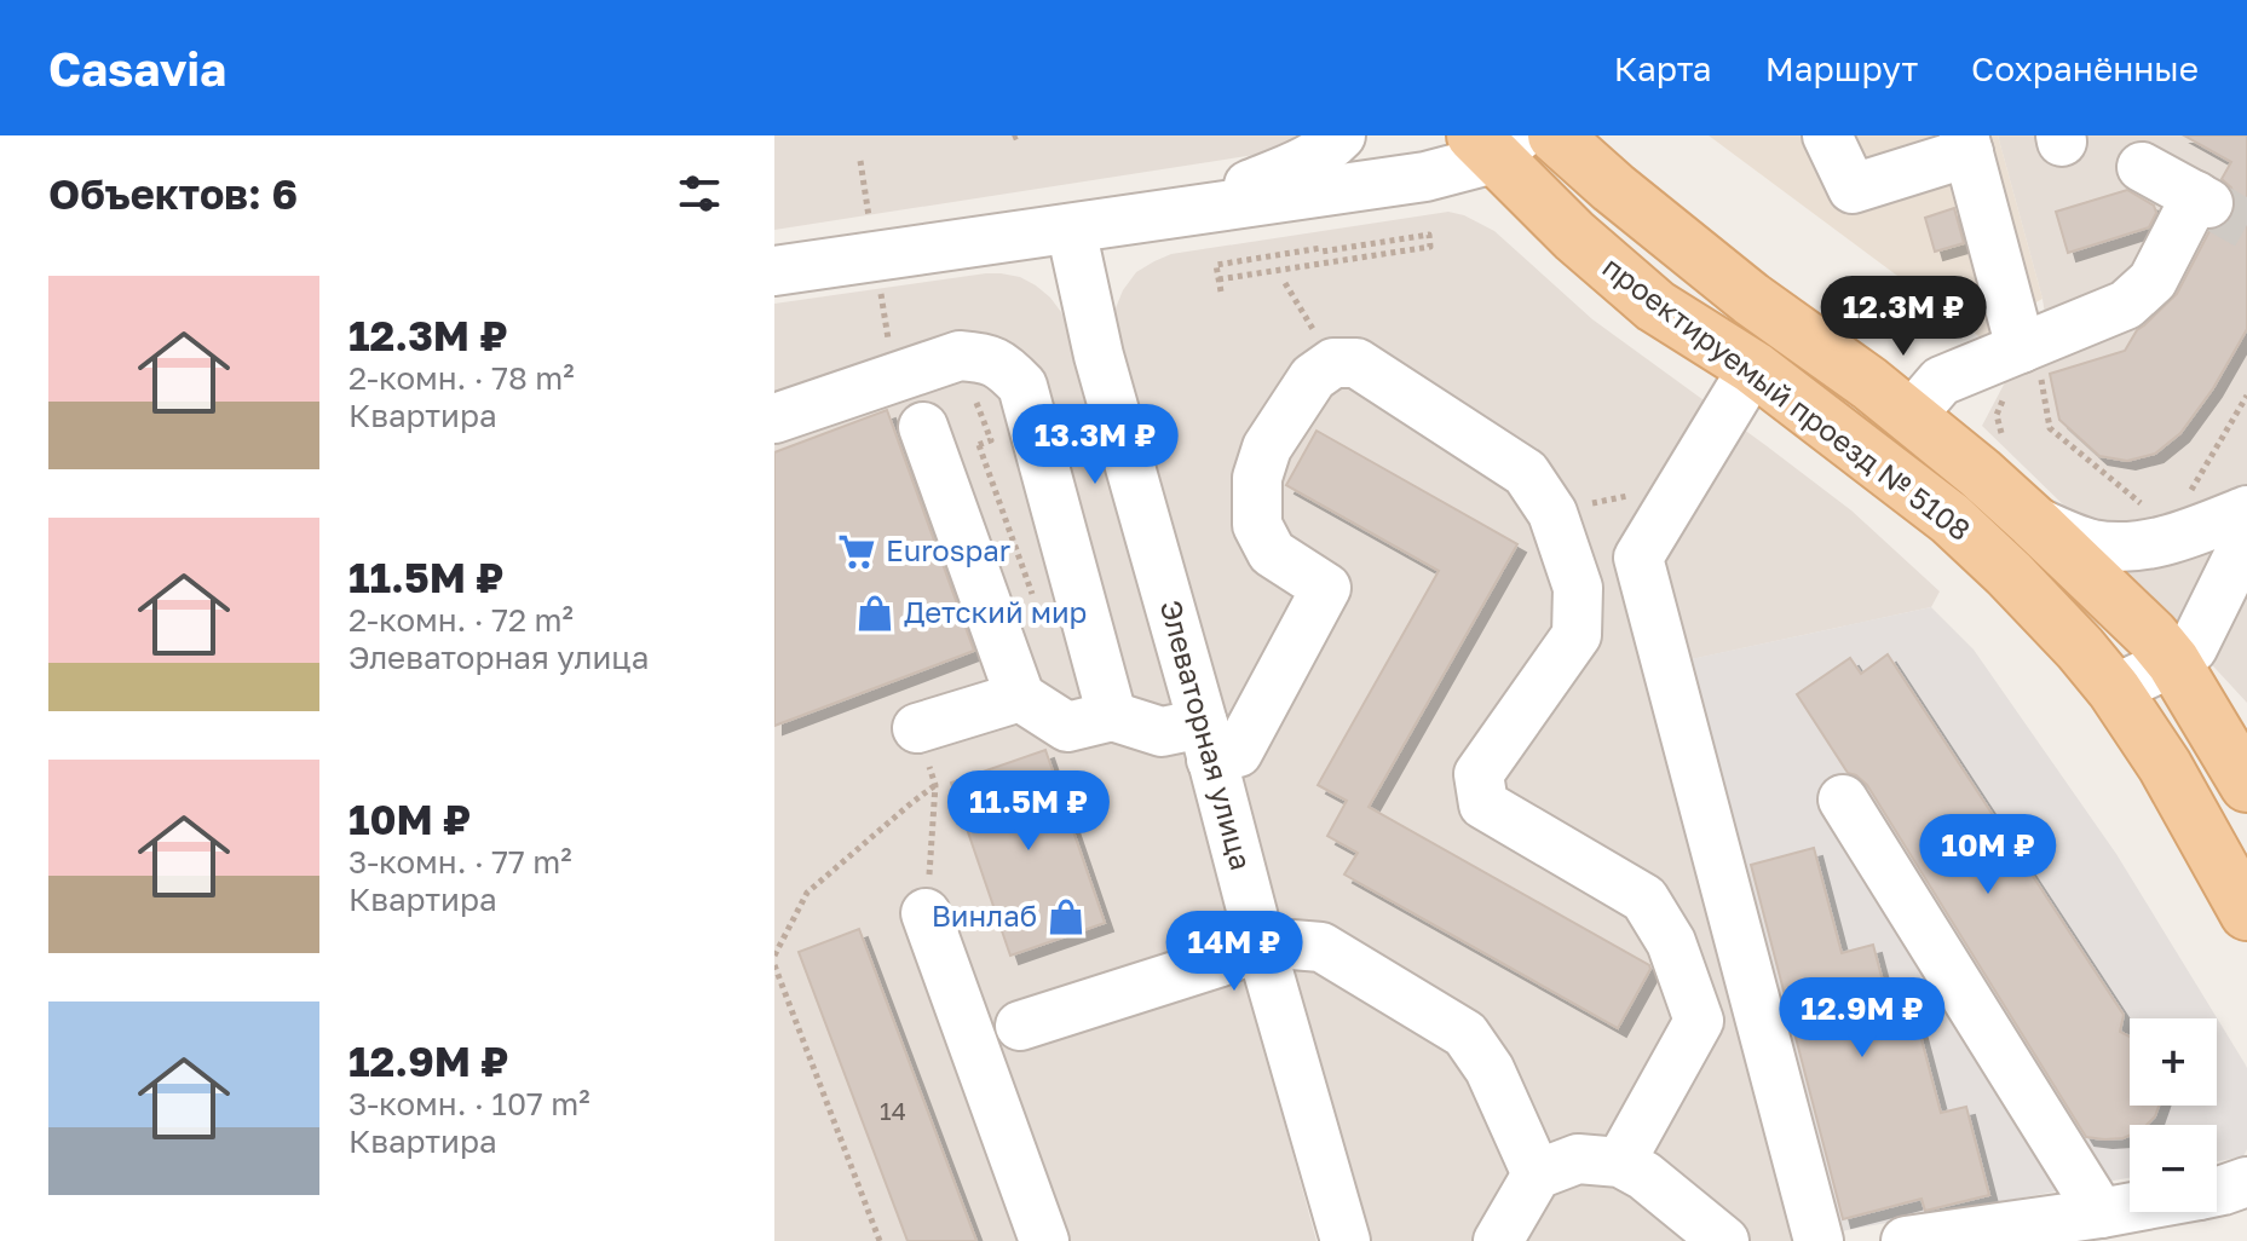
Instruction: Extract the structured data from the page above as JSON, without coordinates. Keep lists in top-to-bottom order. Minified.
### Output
{"streets":{"main road":["проектируемый проезд № 5108"],"street":["Элеваторная улица"]},"places":{"supermarket":["Eurospar"],"shop":["Детский мир","Винлаб"]},"house_numbers":["14"],"page":{"header":"Casavia","nav":["Карта","Маршрут","Сохранённые"],"heading":"Объектов: 6","list":[{"name":"12.3M ₽","note":"2-комн. · 78 m² · Квартира"},{"name":"11.5M ₽","note":"2-комн. · 72 m² · Элеваторная улица"},{"name":"10M ₽","note":"3-комн. · 77 m² · Квартира"},{"name":"12.9M ₽","note":"3-комн. · 107 m² · Квартира"}],"price":["12.3M ₽","13.3M ₽","11.5M ₽","10M ₽","14M ₽","12.9M ₽"],"map_buttons":["+","−"]}}
